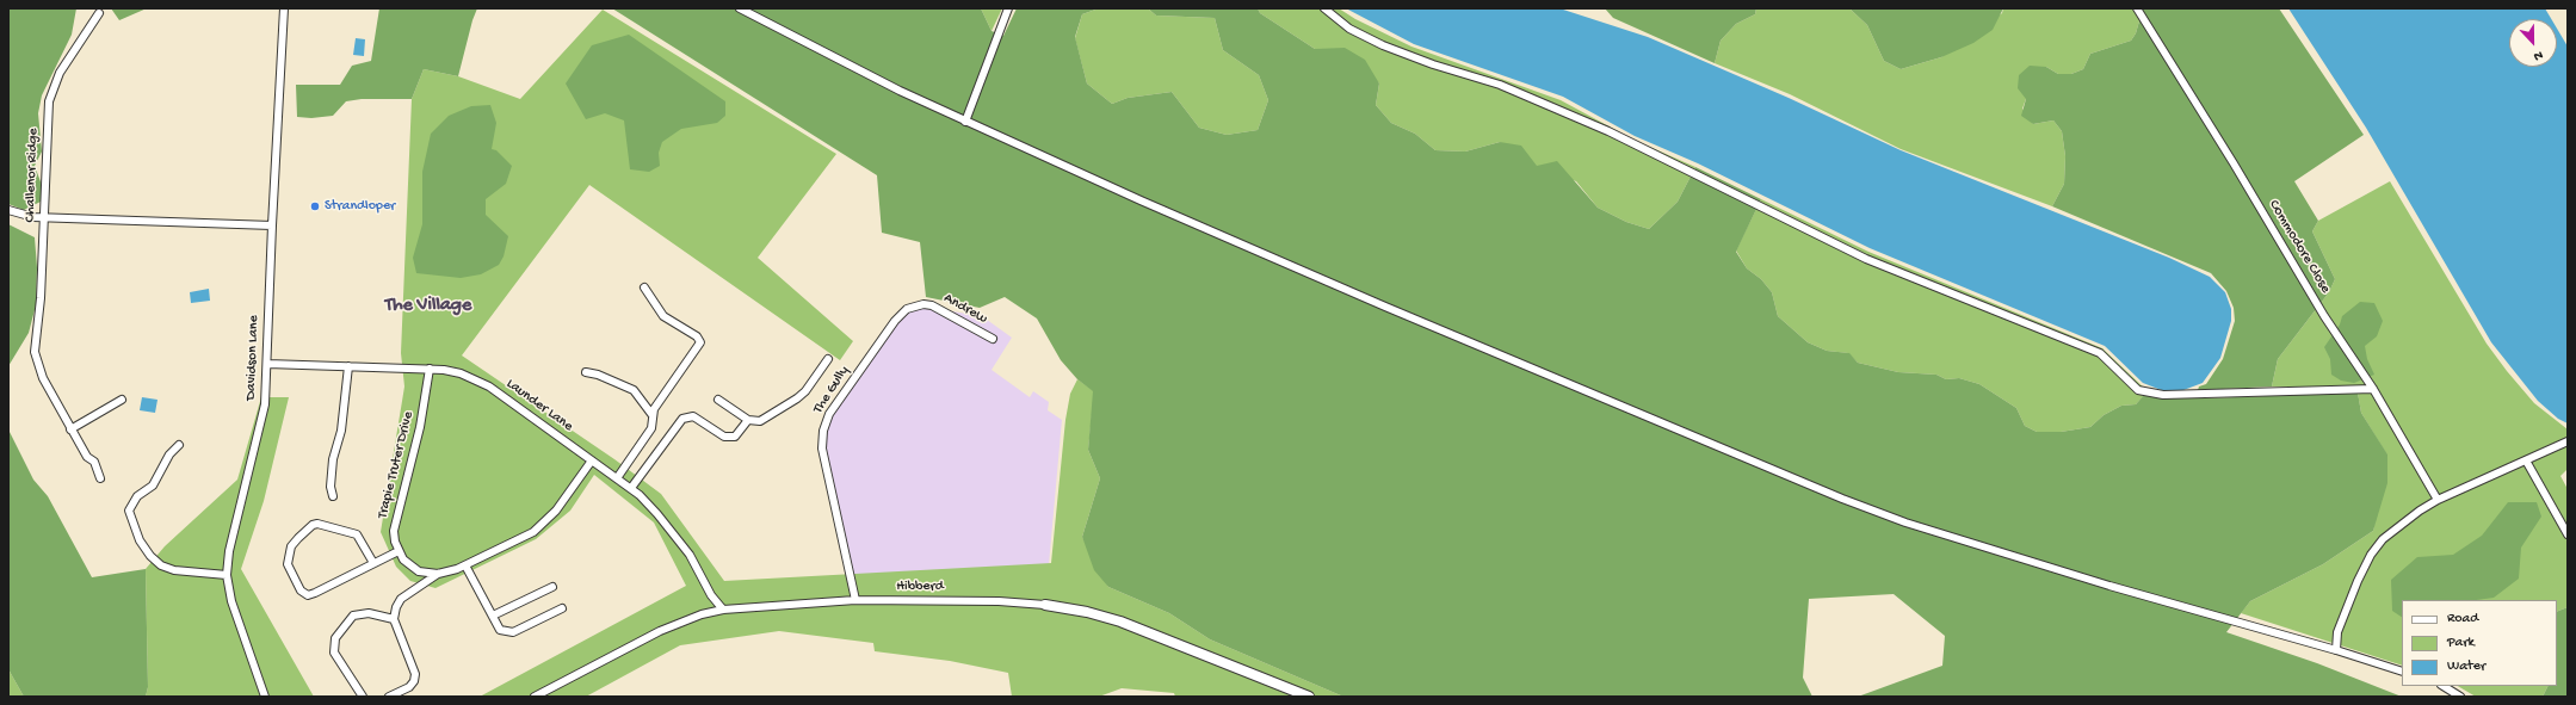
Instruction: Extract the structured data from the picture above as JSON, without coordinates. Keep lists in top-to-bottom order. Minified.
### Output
{"streets":{"street":["Challenor Ridge","Commodore Close","Andrew","Davidson Lane","The Gully","Launder Lane","Trapie Truter Drive","Hibberd"]},"crossings":[["Andrew","The Gully"],["Davidson Lane","Launder Lane"],["The Gully","Hibberd"],["Launder Lane","Trapie Truter Drive"],["Launder Lane","Hibberd"]],"districts":["The Village"],"places":["Strandloper"],"legend":["Road","Park","Water"],"north":"bottom"}
